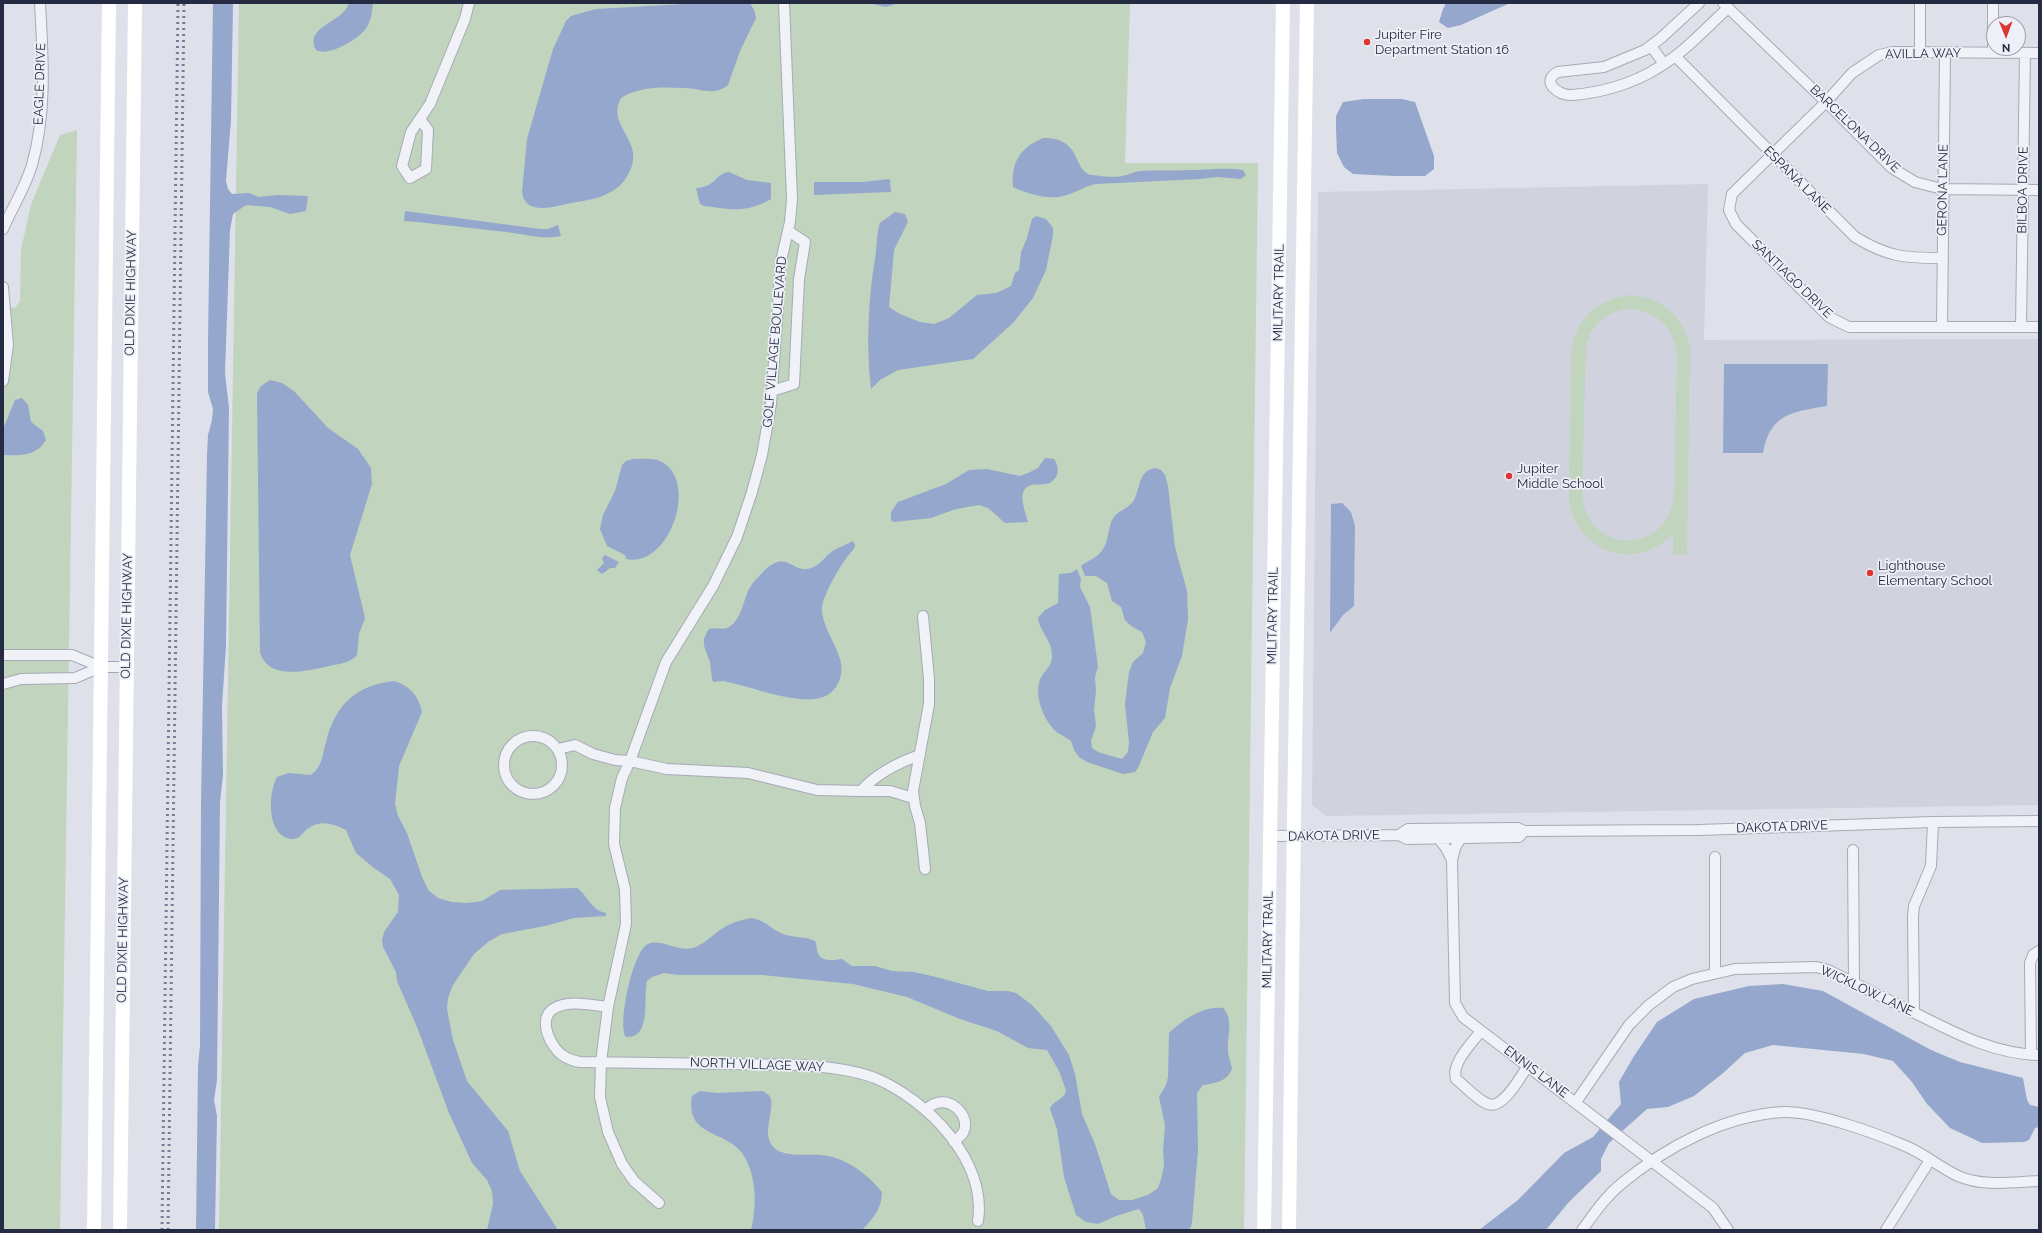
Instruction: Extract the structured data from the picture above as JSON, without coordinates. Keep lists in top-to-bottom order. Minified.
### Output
{"streets":{"main road":["OLD DIXIE HIGHWAY","MILITARY TRAIL"],"street":["AVILLA WAY","EAGLE DRIVE","BARCELONA DRIVE","ESPANA LANE","GERONA LANE","BILBOA DRIVE","SANTIAGO DRIVE","GOLF VILLAGE BOULEVARD","DAKOTA DRIVE","WICKLOW LANE","NORTH VILLAGE WAY","ENNIS LANE"]},"crossings":[["AVILLA WAY","BARCELONA DRIVE"],["AVILLA WAY","GERONA LANE"],["AVILLA WAY","SANTIAGO DRIVE"],["BARCELONA DRIVE","GERONA LANE"],["BARCELONA DRIVE","BILBOA DRIVE"],["BARCELONA DRIVE","SANTIAGO DRIVE"],["ESPANA LANE","GERONA LANE"],["ESPANA LANE","SANTIAGO DRIVE"],["GERONA LANE","SANTIAGO DRIVE"],["BILBOA DRIVE","SANTIAGO DRIVE"],["MILITARY TRAIL","DAKOTA DRIVE"],["GOLF VILLAGE BOULEVARD","NORTH VILLAGE WAY"],["DAKOTA DRIVE","ENNIS LANE"],["WICKLOW LANE","ENNIS LANE"]],"places":["Jupiter Fire Department Station 16","Jupiter Middle School","Lighthouse Elementary School"],"north":"bottom"}
